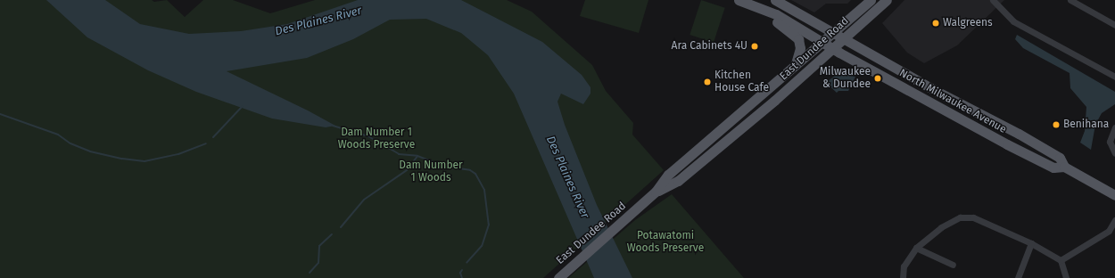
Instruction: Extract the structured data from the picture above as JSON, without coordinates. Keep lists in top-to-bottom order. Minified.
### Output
{"streets":{"main road":["East Dundee Road","North Milwaukee Avenue"]},"crossings":[["East Dundee Road","North Milwaukee Avenue"]],"water":["Des Plaines River"],"parks":["Dam Number 1 Woods Preserve","Dam Number 1 Woods","Potawatomi Woods Preserve"],"places":["Walgreens","Ara Cabinets 4U","Milwaukee & Dundee","Kitchen House Cafe","Benihana"]}
